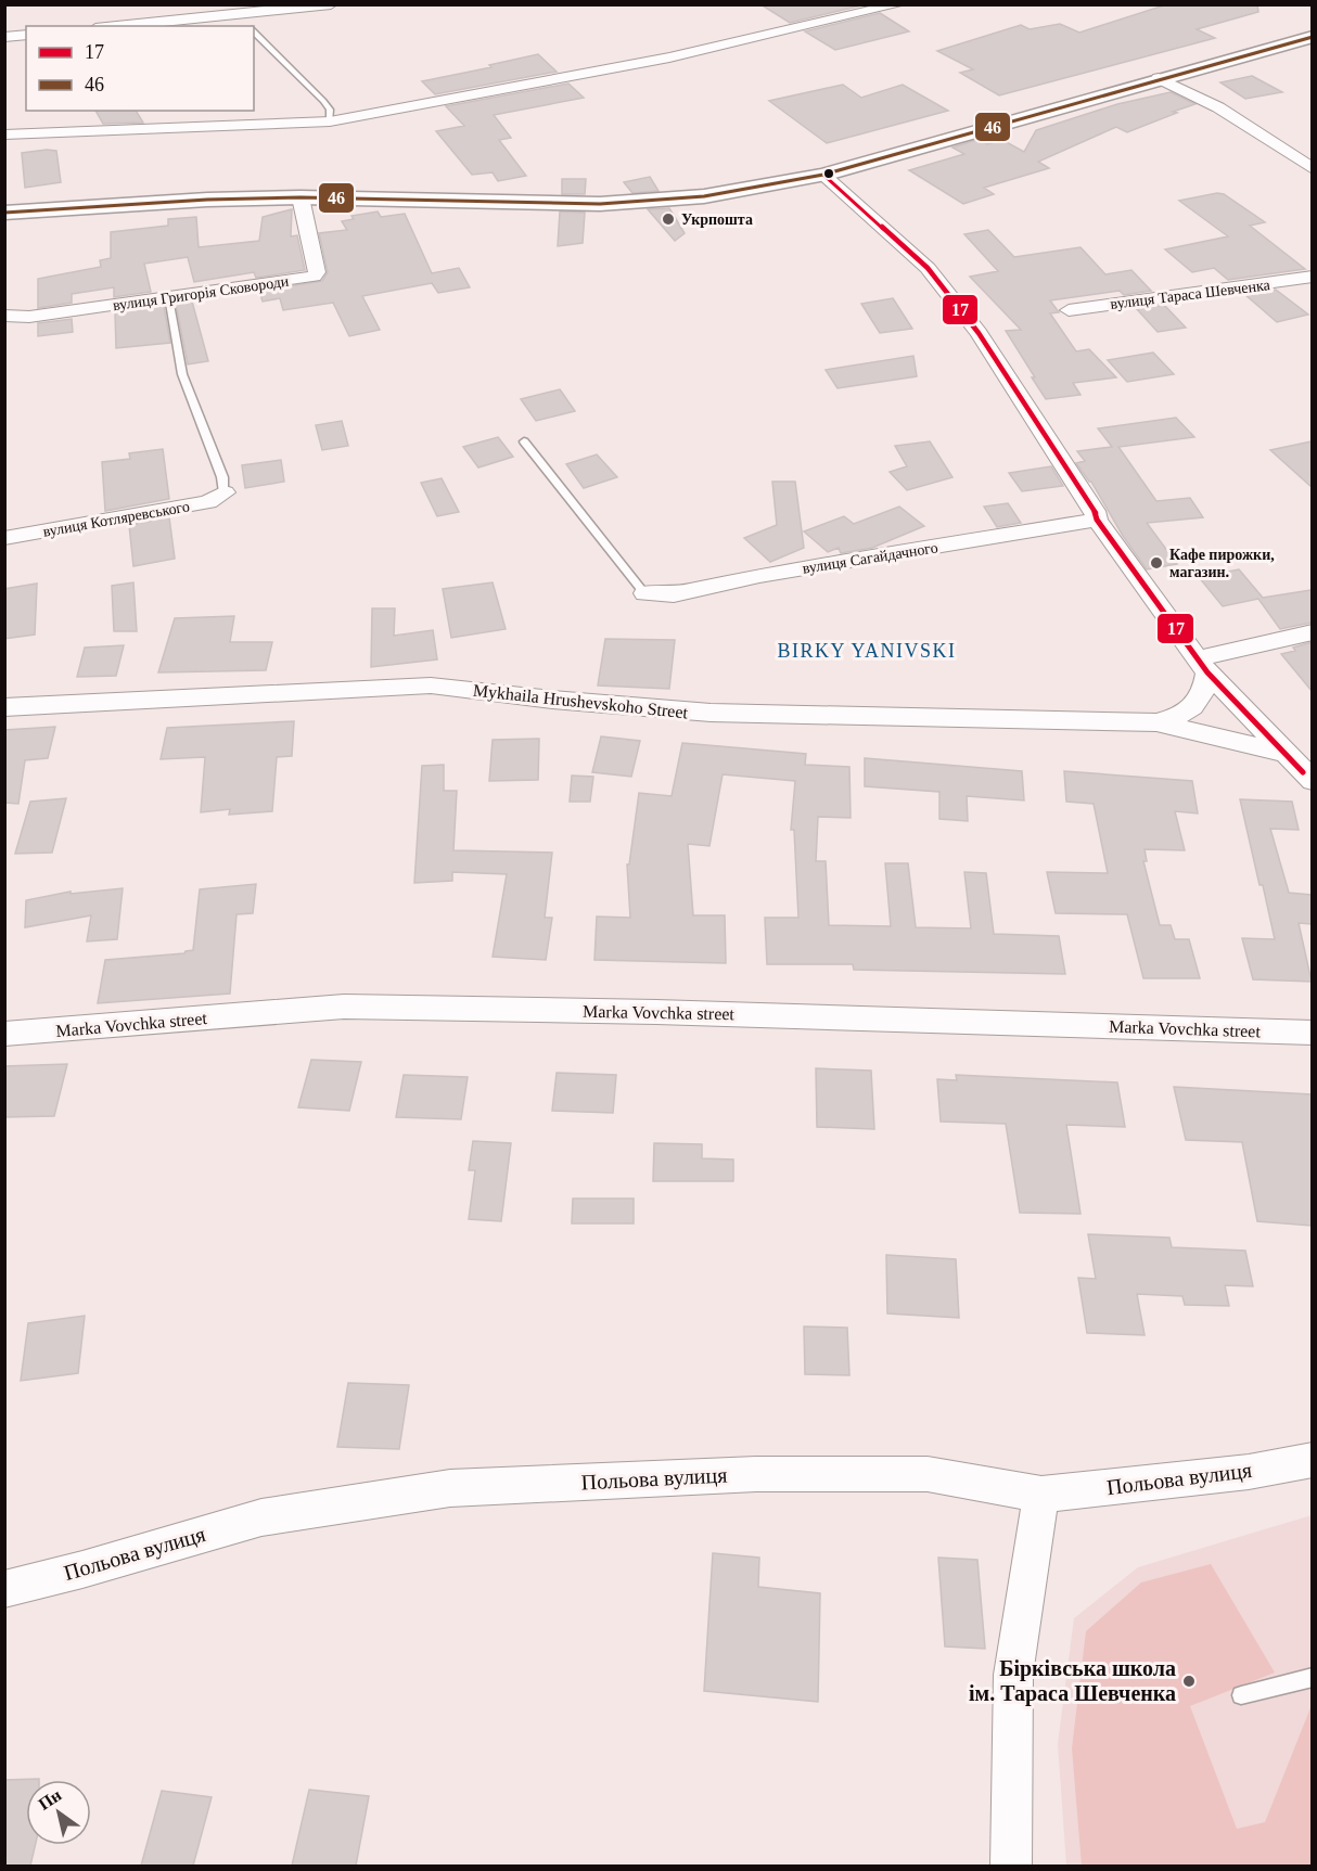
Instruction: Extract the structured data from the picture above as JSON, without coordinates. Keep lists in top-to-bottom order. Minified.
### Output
{"streets":{"street":["вулиця Григорія Сковороди","вулиця Тараса Шевченка","вулиця Котляревського","вулиця Сагайдачного","Mykhaila Hrushevskoho Street","Marka Vovchka street","Польова вулиця"]},"districts":["BIRKY YANIVSKI"],"places":["Укрпошта","Кафе пирожки, магазин.","Бірківська школа ім. Тараса Шевченка"],"lines":["transit line 46","transit line 17"],"legend":["17","46"],"north":"top left"}
